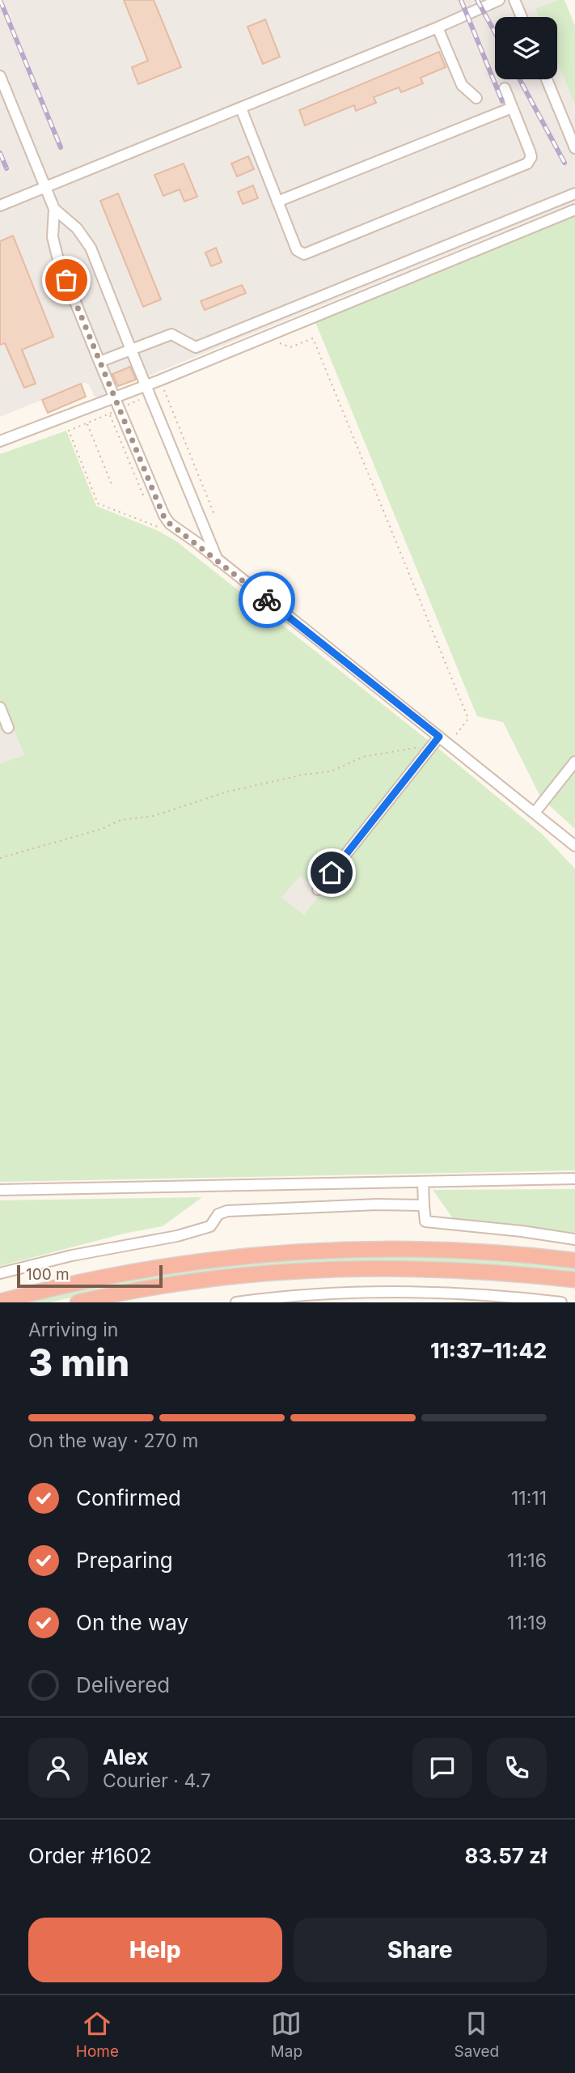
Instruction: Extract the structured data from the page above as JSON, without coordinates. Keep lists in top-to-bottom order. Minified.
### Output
{"scale_bar":"100 m","page":{"scale":"100 m","heading":["3 min","Arriving in","11:37–11:42"],"panel":["Alex","Courier · 4.7","Order #1602","83.57 zł"],"bar":"On the way · 270 m","list":[["Confirmed","11:11"],["Preparing","11:16"],["On the way","11:19"],"Delivered"],"buttons":["Help","Share"],"tabs":["Home","Map","Saved"]}}
